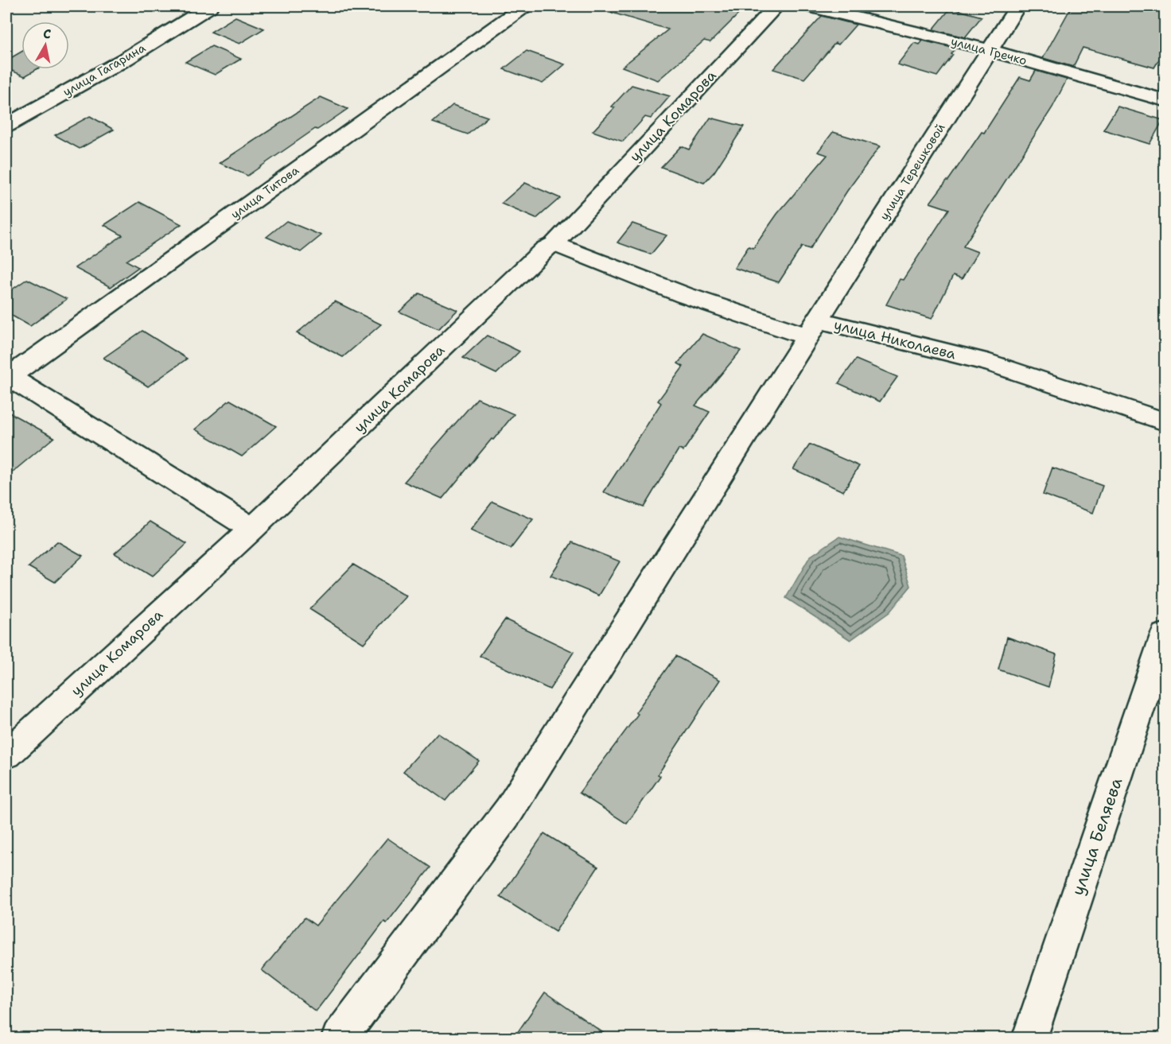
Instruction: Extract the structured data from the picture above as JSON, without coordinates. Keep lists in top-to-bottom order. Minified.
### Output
{"streets":{"street":["улица Гречко","улица Гагарина","улица Комарова","улица Терешковой","улица Титова","улица Николаева","улица Беляева"]},"crossings":[["улица Гречко","улица Терешковой"],["улица Комарова","улица Николаева"],["улица Терешковой","улица Николаева"]],"north":"top"}
